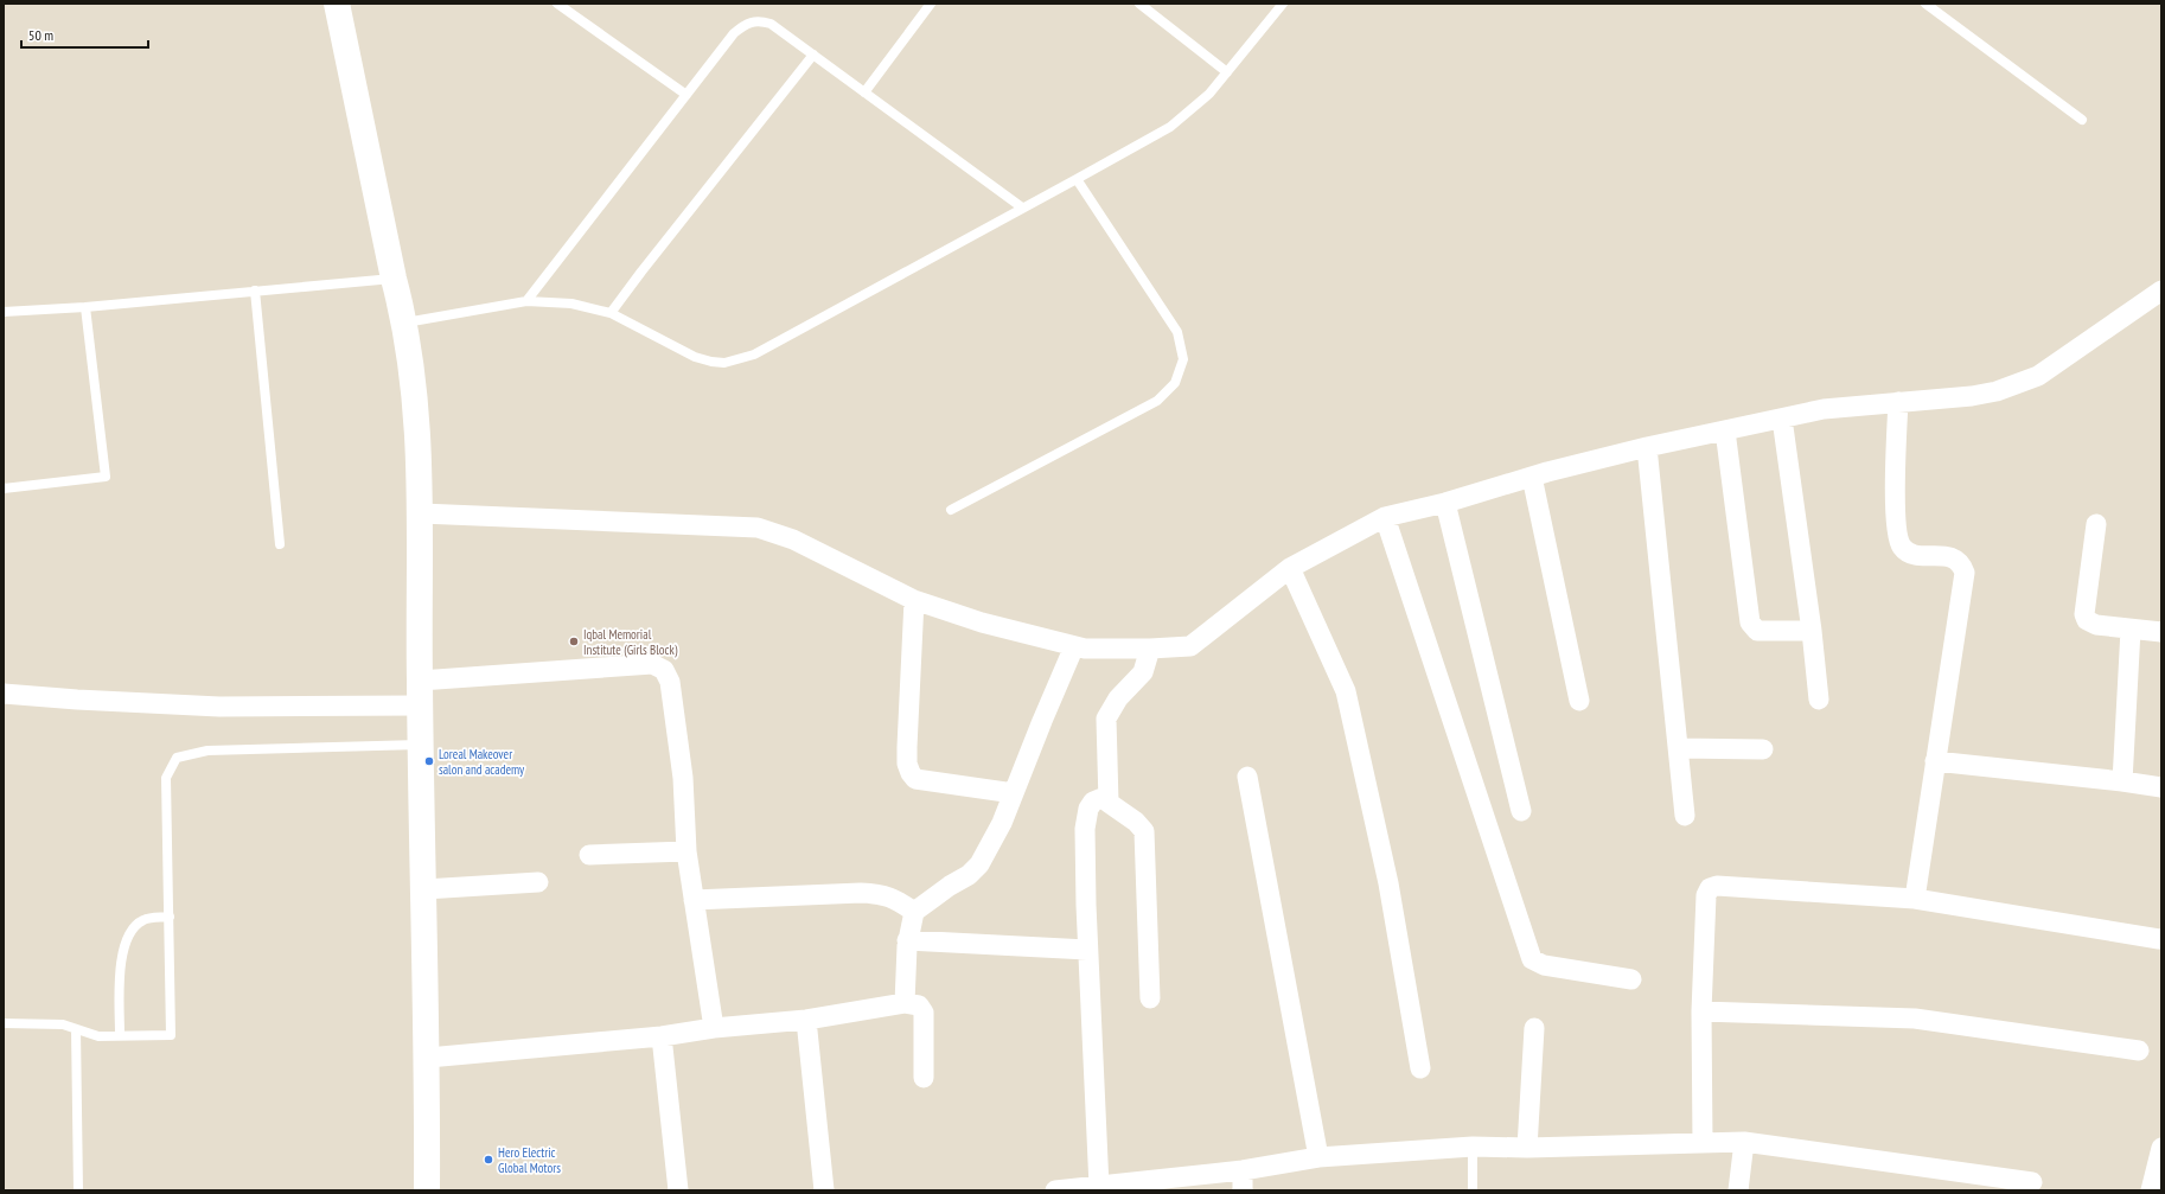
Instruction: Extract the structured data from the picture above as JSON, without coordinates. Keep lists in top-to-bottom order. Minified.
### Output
{"places":["Iqbal Memorial Institute (Girls Block)","Loreal Makeover salon and academy","Hero Electric Global Motors"],"scale_bar":"50 m"}
